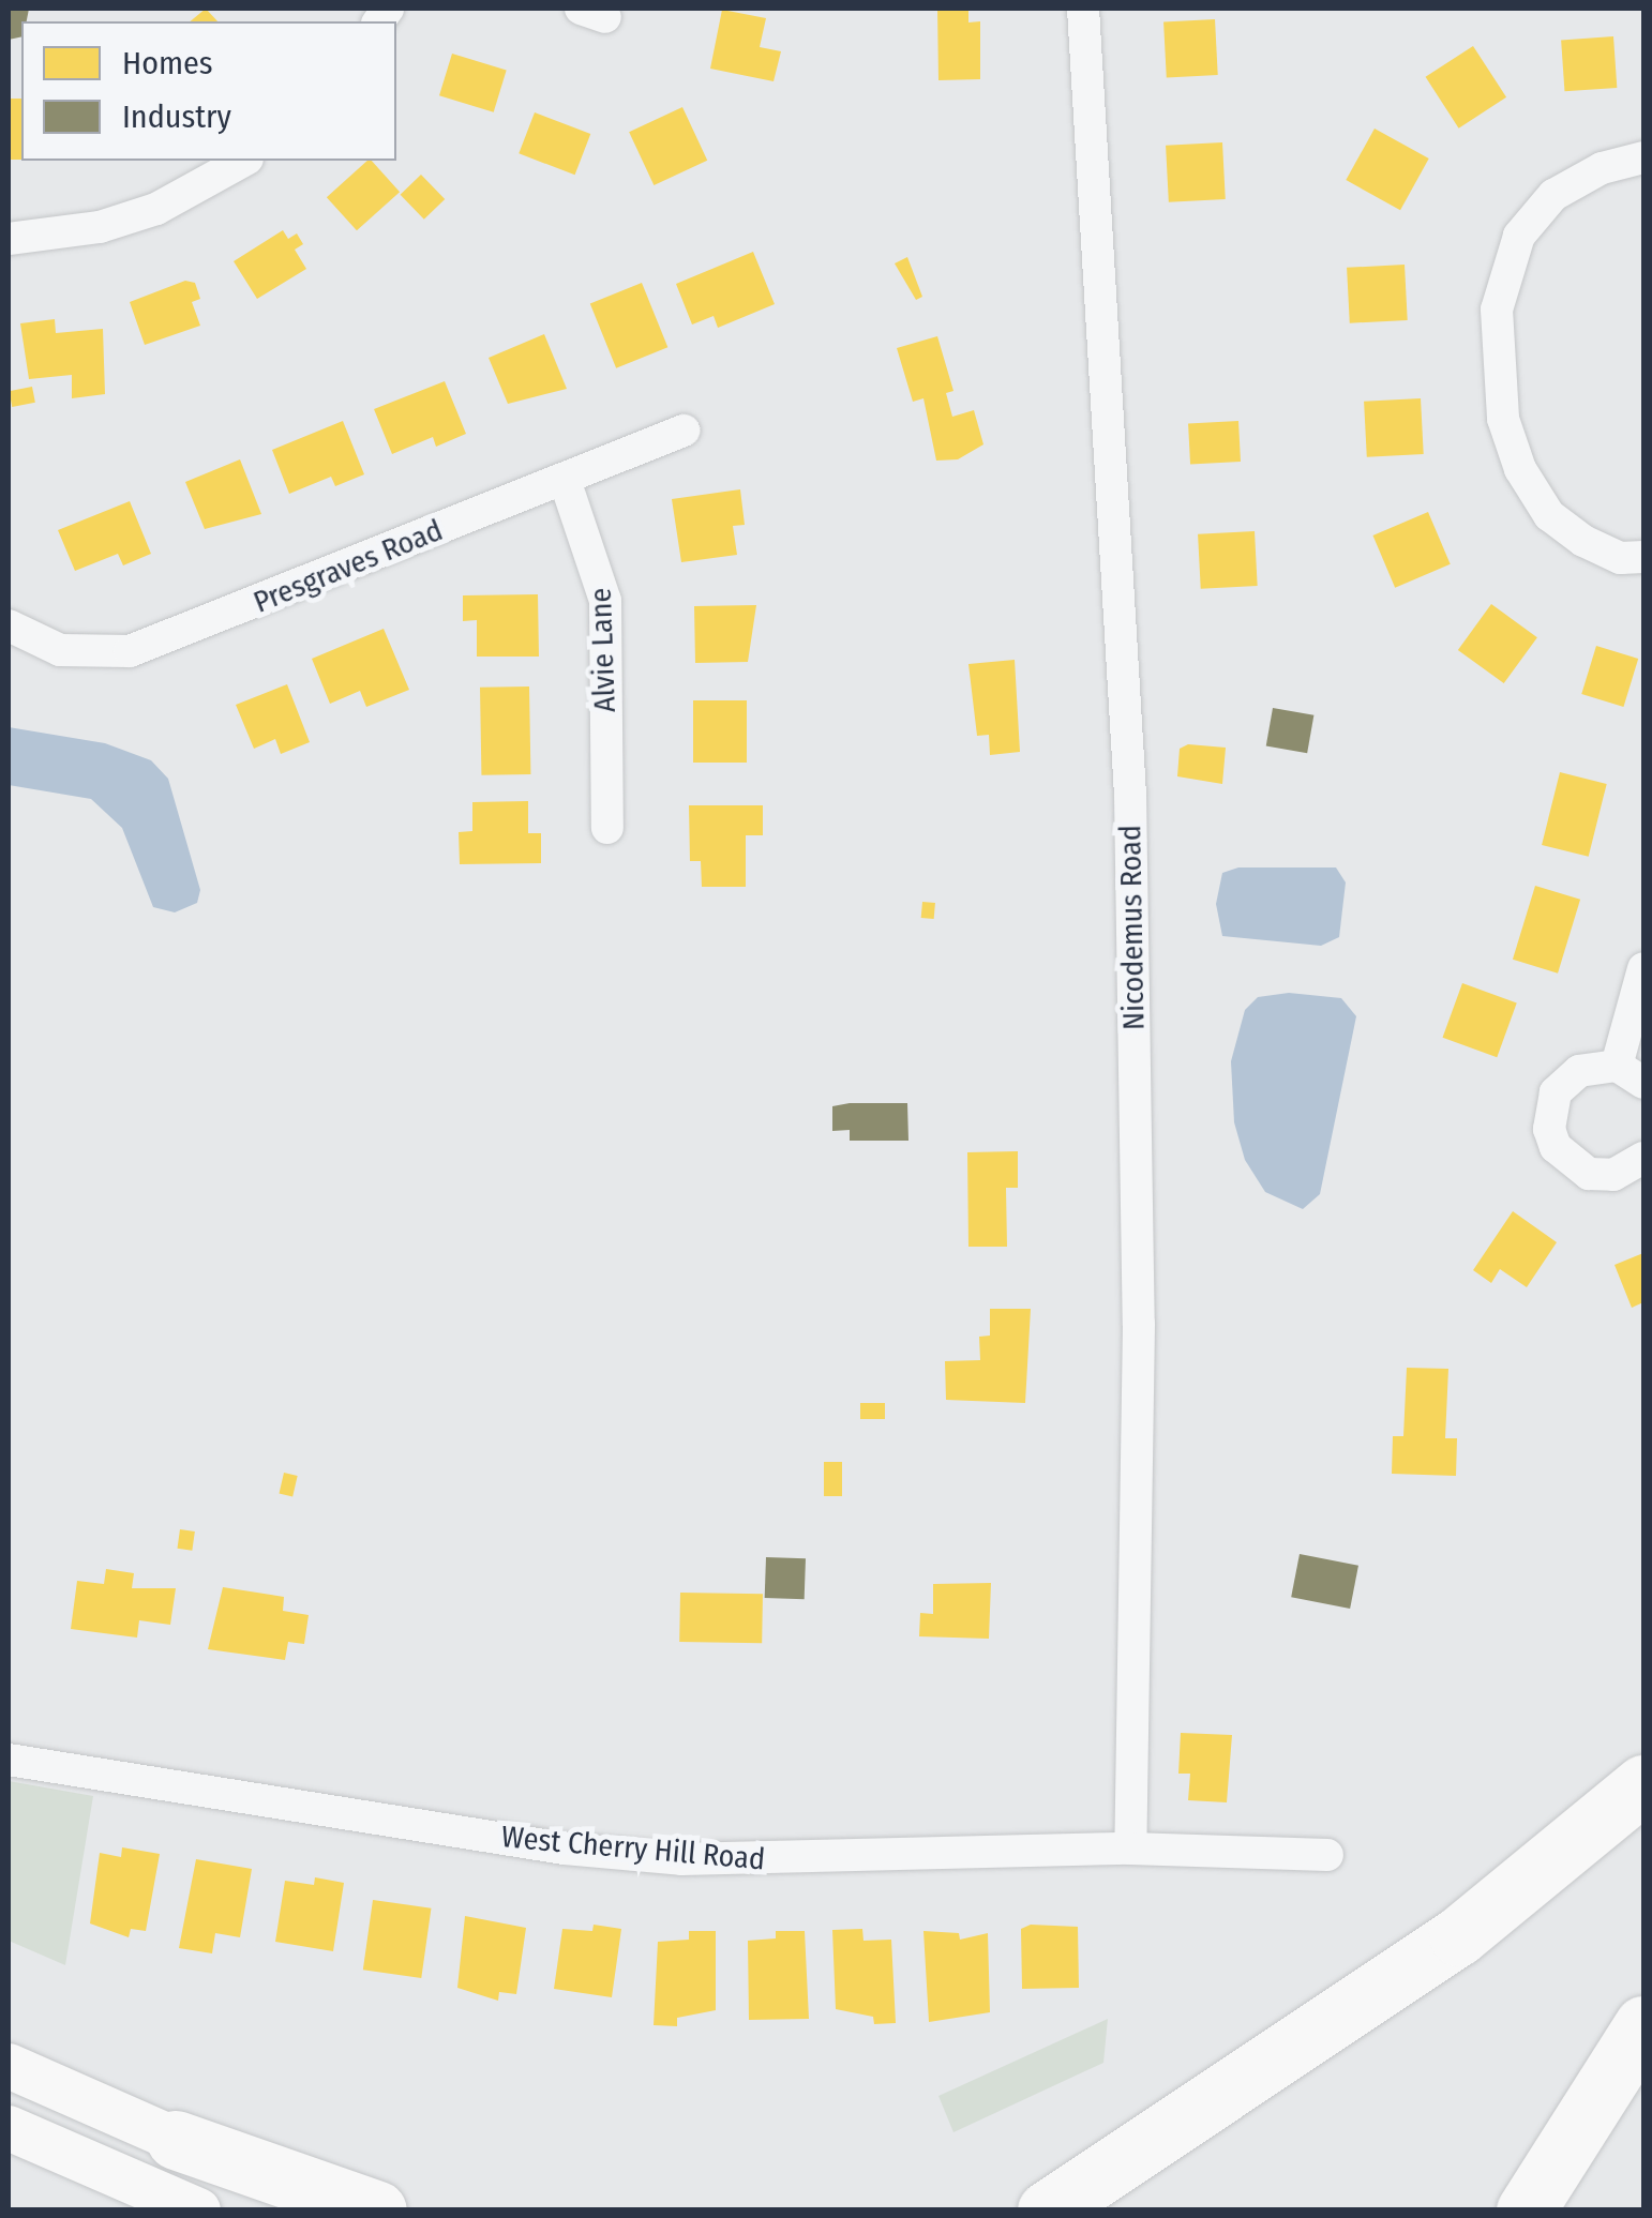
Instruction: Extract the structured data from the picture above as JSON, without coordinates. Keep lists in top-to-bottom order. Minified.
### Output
{"streets":{"street":["Presgraves Road","Alvie Lane","Nicodemus Road","West Cherry Hill Road"]},"crossings":[["Presgraves Road","Alvie Lane"],["Nicodemus Road","West Cherry Hill Road"]],"legend":["Homes","Industry"]}
